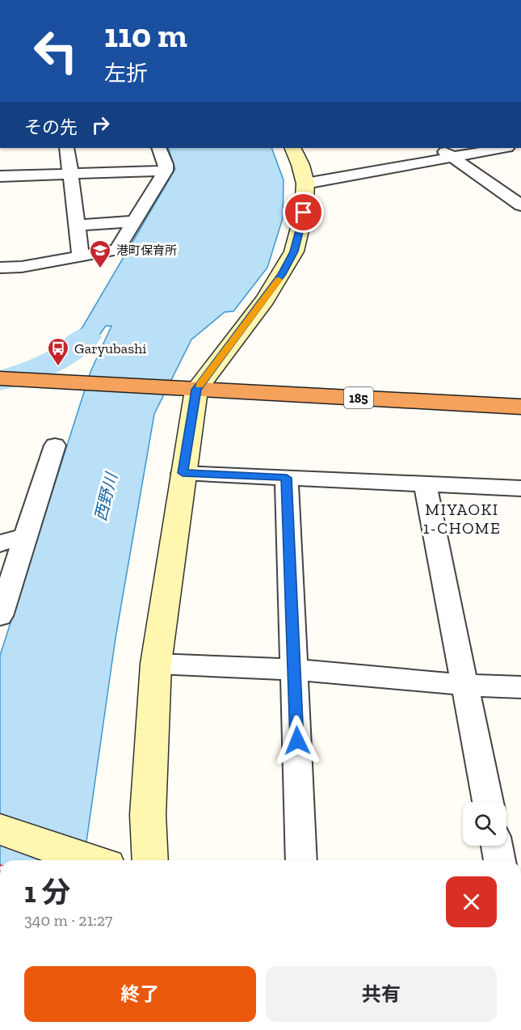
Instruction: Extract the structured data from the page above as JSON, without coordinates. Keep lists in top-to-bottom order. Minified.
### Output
{"streets":{"highway":["185"]},"districts":["MIYAOKI 1-CHOME"],"water":["西野川"],"places":{"school or university":["港町保育所"],"bus stop":["Garyubashi"]},"page":{"turn":["110 m","左折"],"then":"その先","heading":["1 分","340 m · 21:27"],"buttons":["終了","共有"]}}
